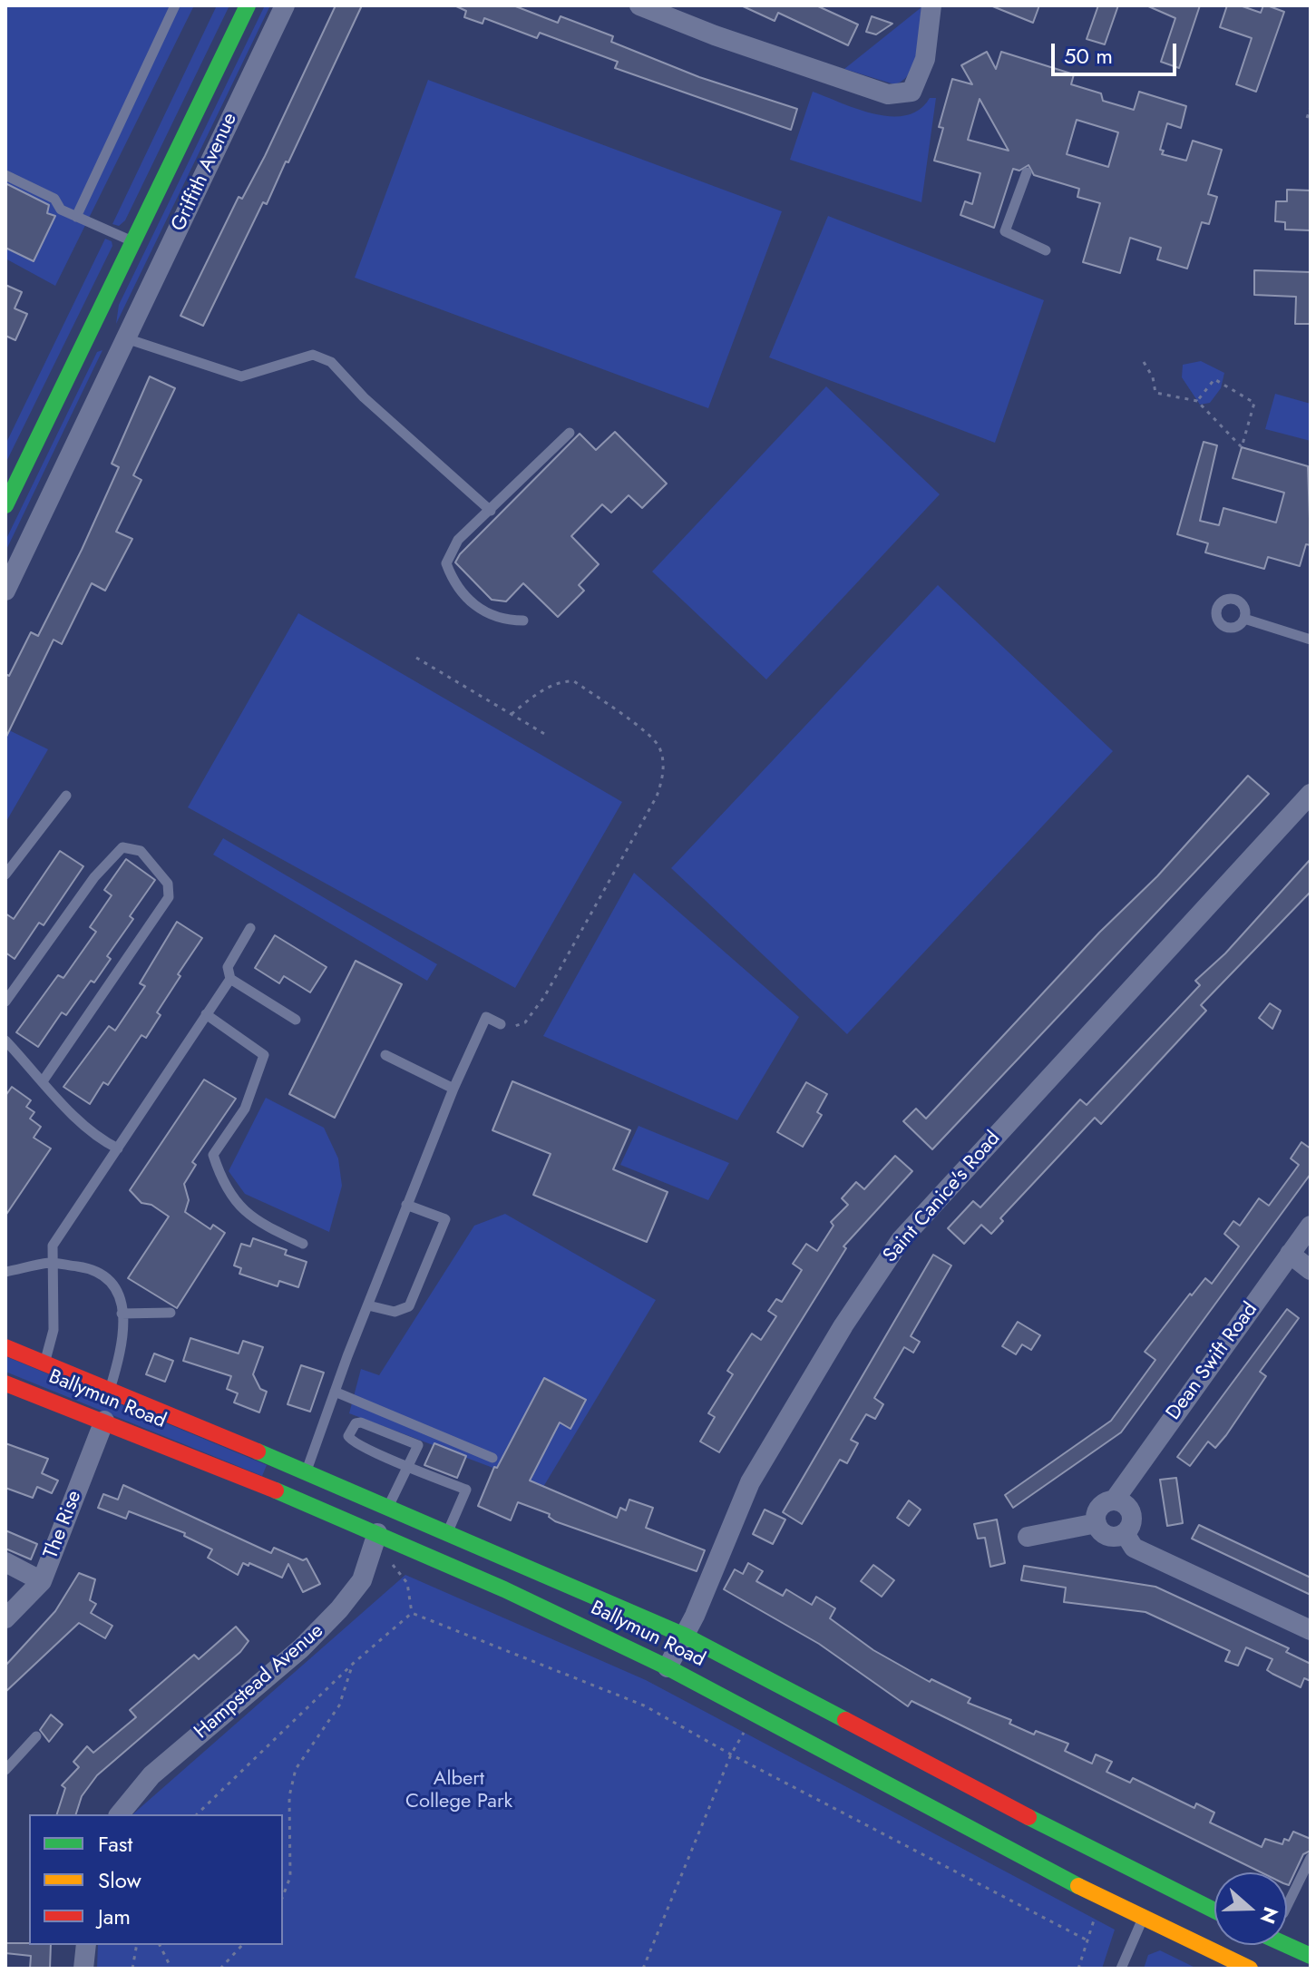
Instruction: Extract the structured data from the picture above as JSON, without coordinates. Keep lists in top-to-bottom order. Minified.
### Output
{"streets":{"main road":["Griffith Avenue","Ballymun Road"],"street":["Saint Canice's Road","Dean Swift Road","The Rise","Hampstead Avenue"]},"crossings":[["Saint Canice's Road","Ballymun Road"],["Ballymun Road","The Rise"],["Ballymun Road","Hampstead Avenue"]],"parks":["Albert College Park"],"legend":["Fast","Slow","Jam"],"scale_bar":"50 m","north":"right"}
